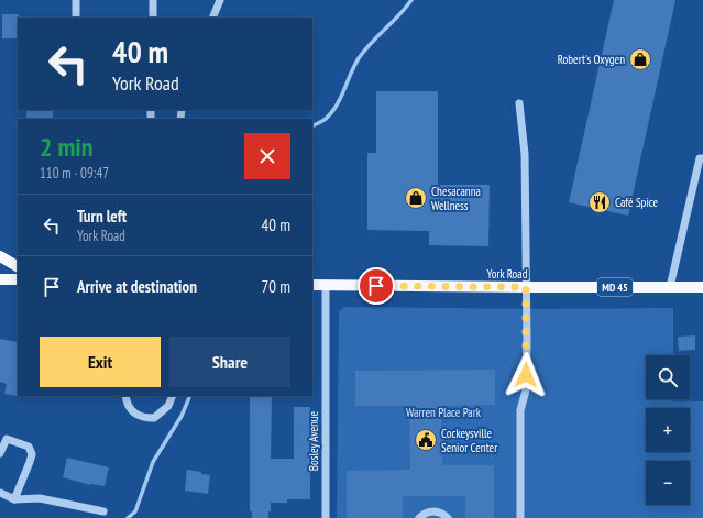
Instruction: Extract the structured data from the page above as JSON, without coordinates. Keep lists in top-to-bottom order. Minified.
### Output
{"streets":{"main road":["York Road","MD 45"],"street":["Bosley Avenue"]},"crossings":[["York Road","Bosley Avenue"]],"parks":["Warren Place Park"],"places":{"shop":["Robert's Oxygen","Chesacanna Wellness"],"restaurant":["Café Spice"],"public building":["Cockeysville Senior Center"]},"page":{"turn":["40 m","York Road"],"heading":["2 min","110 m · 09:47"],"list":[{"name":"Turn left","note":"York Road","value":"40 m"},{"name":"Arrive at destination","value":"70 m"}],"buttons":["Exit","Share"],"map_buttons":["+","−"]}}
